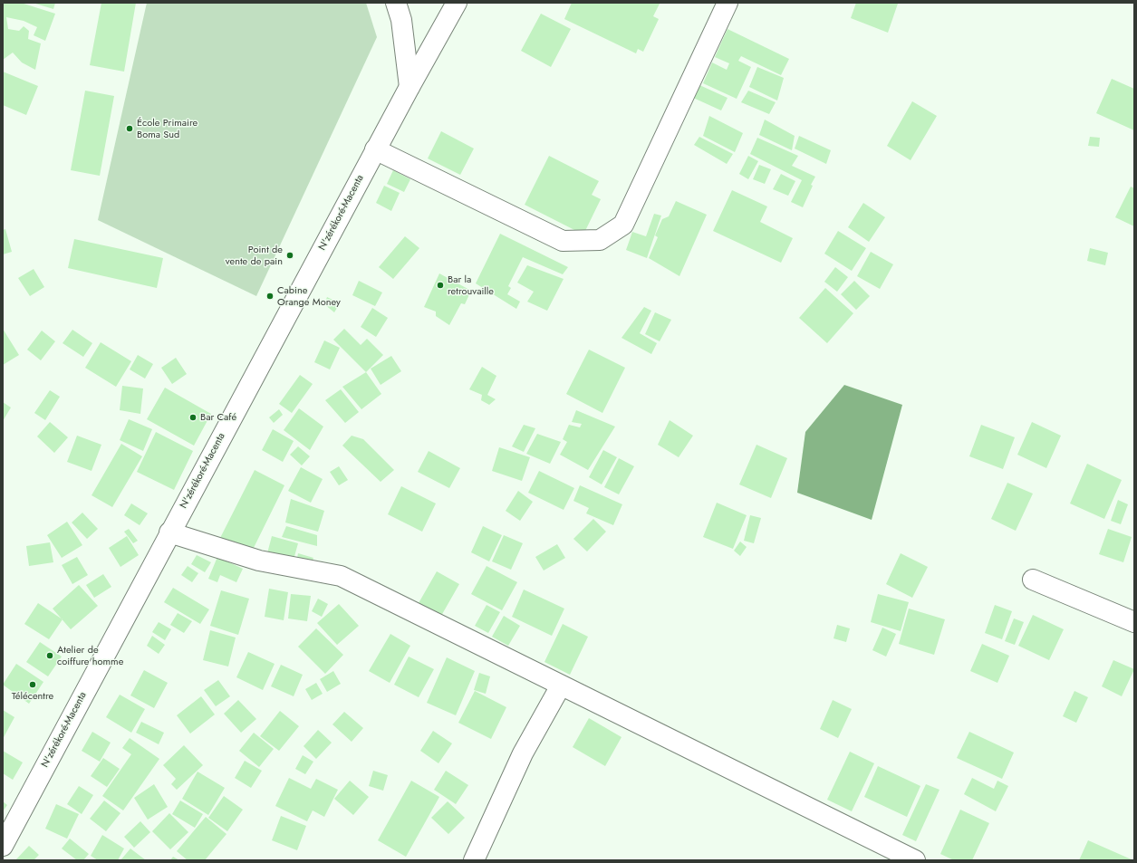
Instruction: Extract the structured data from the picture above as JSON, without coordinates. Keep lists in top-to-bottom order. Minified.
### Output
{"streets":{"main road":["N'zérékoré-Macenta"]},"places":["École Primaire Boma Sud","Point de vente de pain","Bar la retrouvaille","Cabine Orange Money","Bar Café","Atelier de coiffure homme","Télécentre"]}
